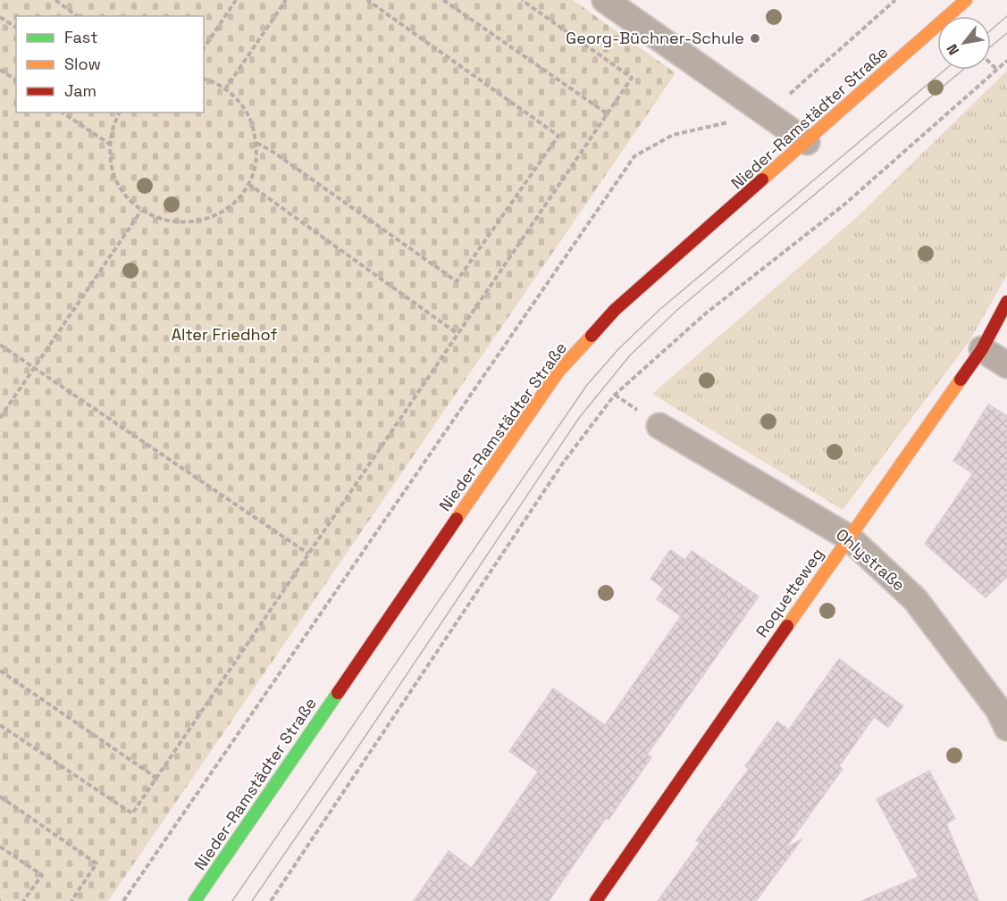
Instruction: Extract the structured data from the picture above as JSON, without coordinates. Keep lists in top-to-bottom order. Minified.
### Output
{"streets":{"main road":["Nieder-Ramstädter Straße","Roquetteweg"],"street":["Ohlystraße"]},"crossings":[["Ohlystraße","Roquetteweg"]],"parks":["Alter Friedhof"],"places":["Georg-Büchner-Schule"],"legend":["Fast","Slow","Jam"],"north":"bottom left"}
